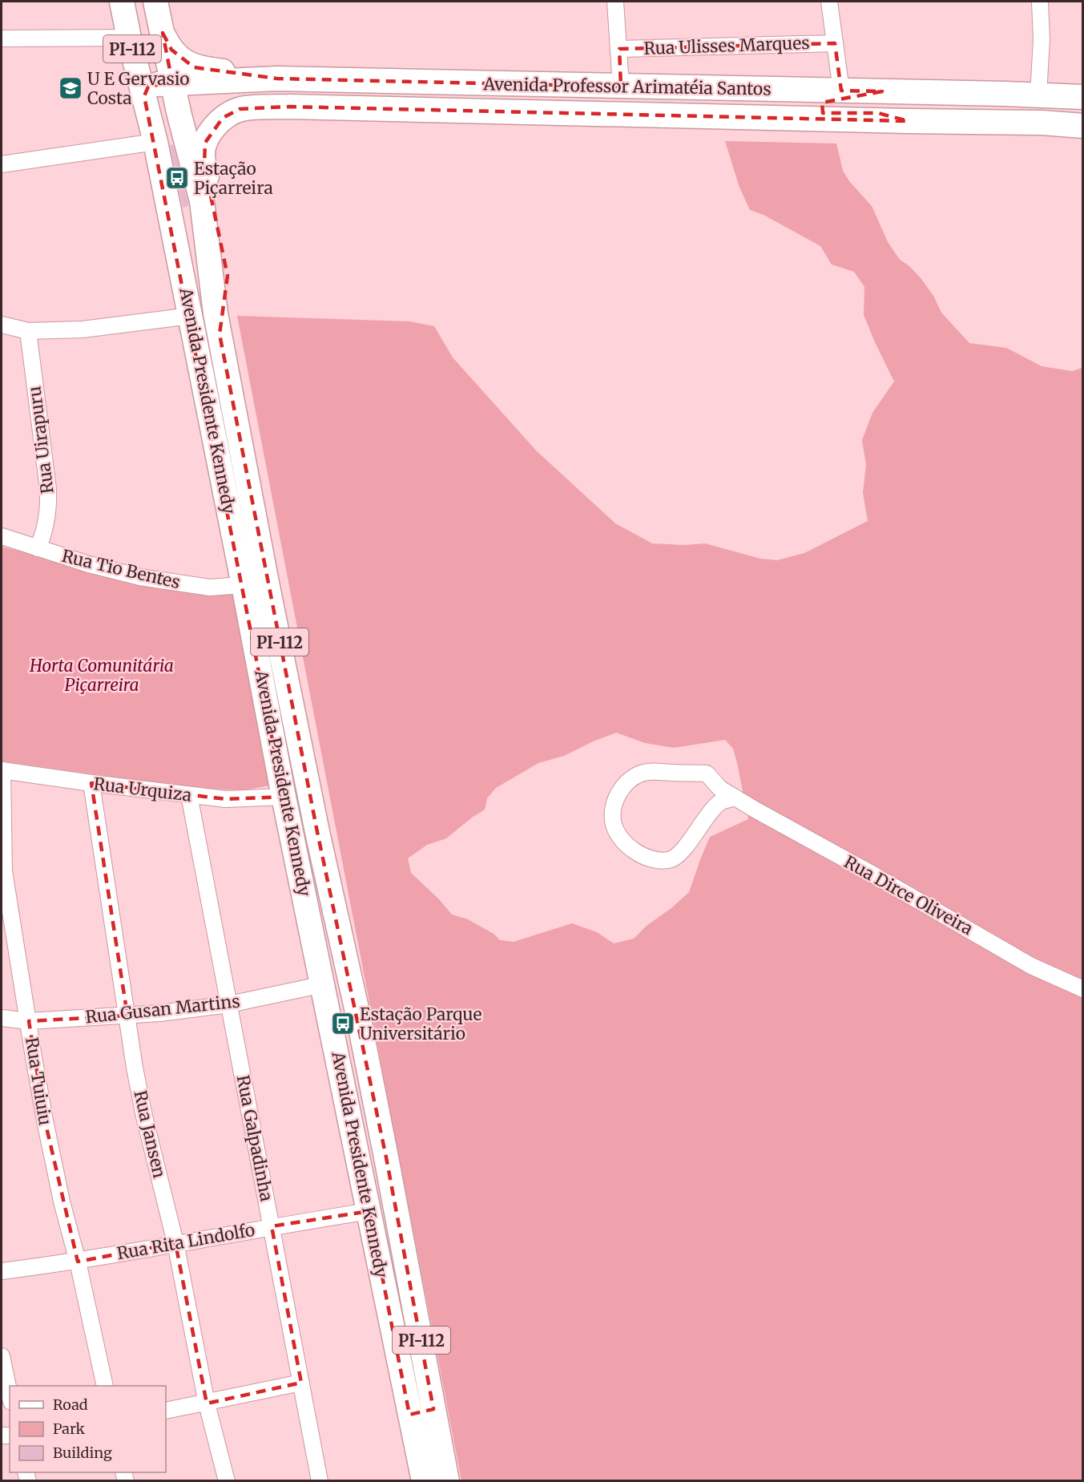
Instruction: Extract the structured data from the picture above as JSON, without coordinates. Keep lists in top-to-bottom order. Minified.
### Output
{"streets":{"main road":["PI-112","Avenida Professor Arimatéia Santos","Avenida Presidente Kennedy"],"street":["Rua Ulisses Marques","Rua Uirapuru","Rua Tio Bentes","Rua Urquiza","Rua Dirce Oliveira","Rua Gusan Martins","Rua Tuiuiu","Rua Jansen","Rua Galpadinha","Rua Rita Lindolfo"]},"crossings":[["Avenida Professor Arimatéia Santos","Avenida Presidente Kennedy"],["Avenida Presidente Kennedy","Rua Tio Bentes"],["Avenida Presidente Kennedy","Rua Urquiza"],["Avenida Presidente Kennedy","Rua Gusan Martins"],["Avenida Presidente Kennedy","Rua Rita Lindolfo"],["Rua Uirapuru","Rua Tio Bentes"],["Rua Urquiza","Rua Tuiuiu"],["Rua Urquiza","Rua Jansen"],["Rua Urquiza","Rua Galpadinha"],["Rua Gusan Martins","Rua Tuiuiu"],["Rua Gusan Martins","Rua Jansen"],["Rua Gusan Martins","Rua Galpadinha"],["Rua Tuiuiu","Rua Rita Lindolfo"],["Rua Jansen","Rua Rita Lindolfo"],["Rua Galpadinha","Rua Rita Lindolfo"]],"parks":["Horta Comunitária Piçarreira"],"places":{"school or university":["U E Gervasio Costa"],"bus stop":["Estação Piçarreira","Estação Parque Universitário"]},"legend":["Road","Park","Building"]}
